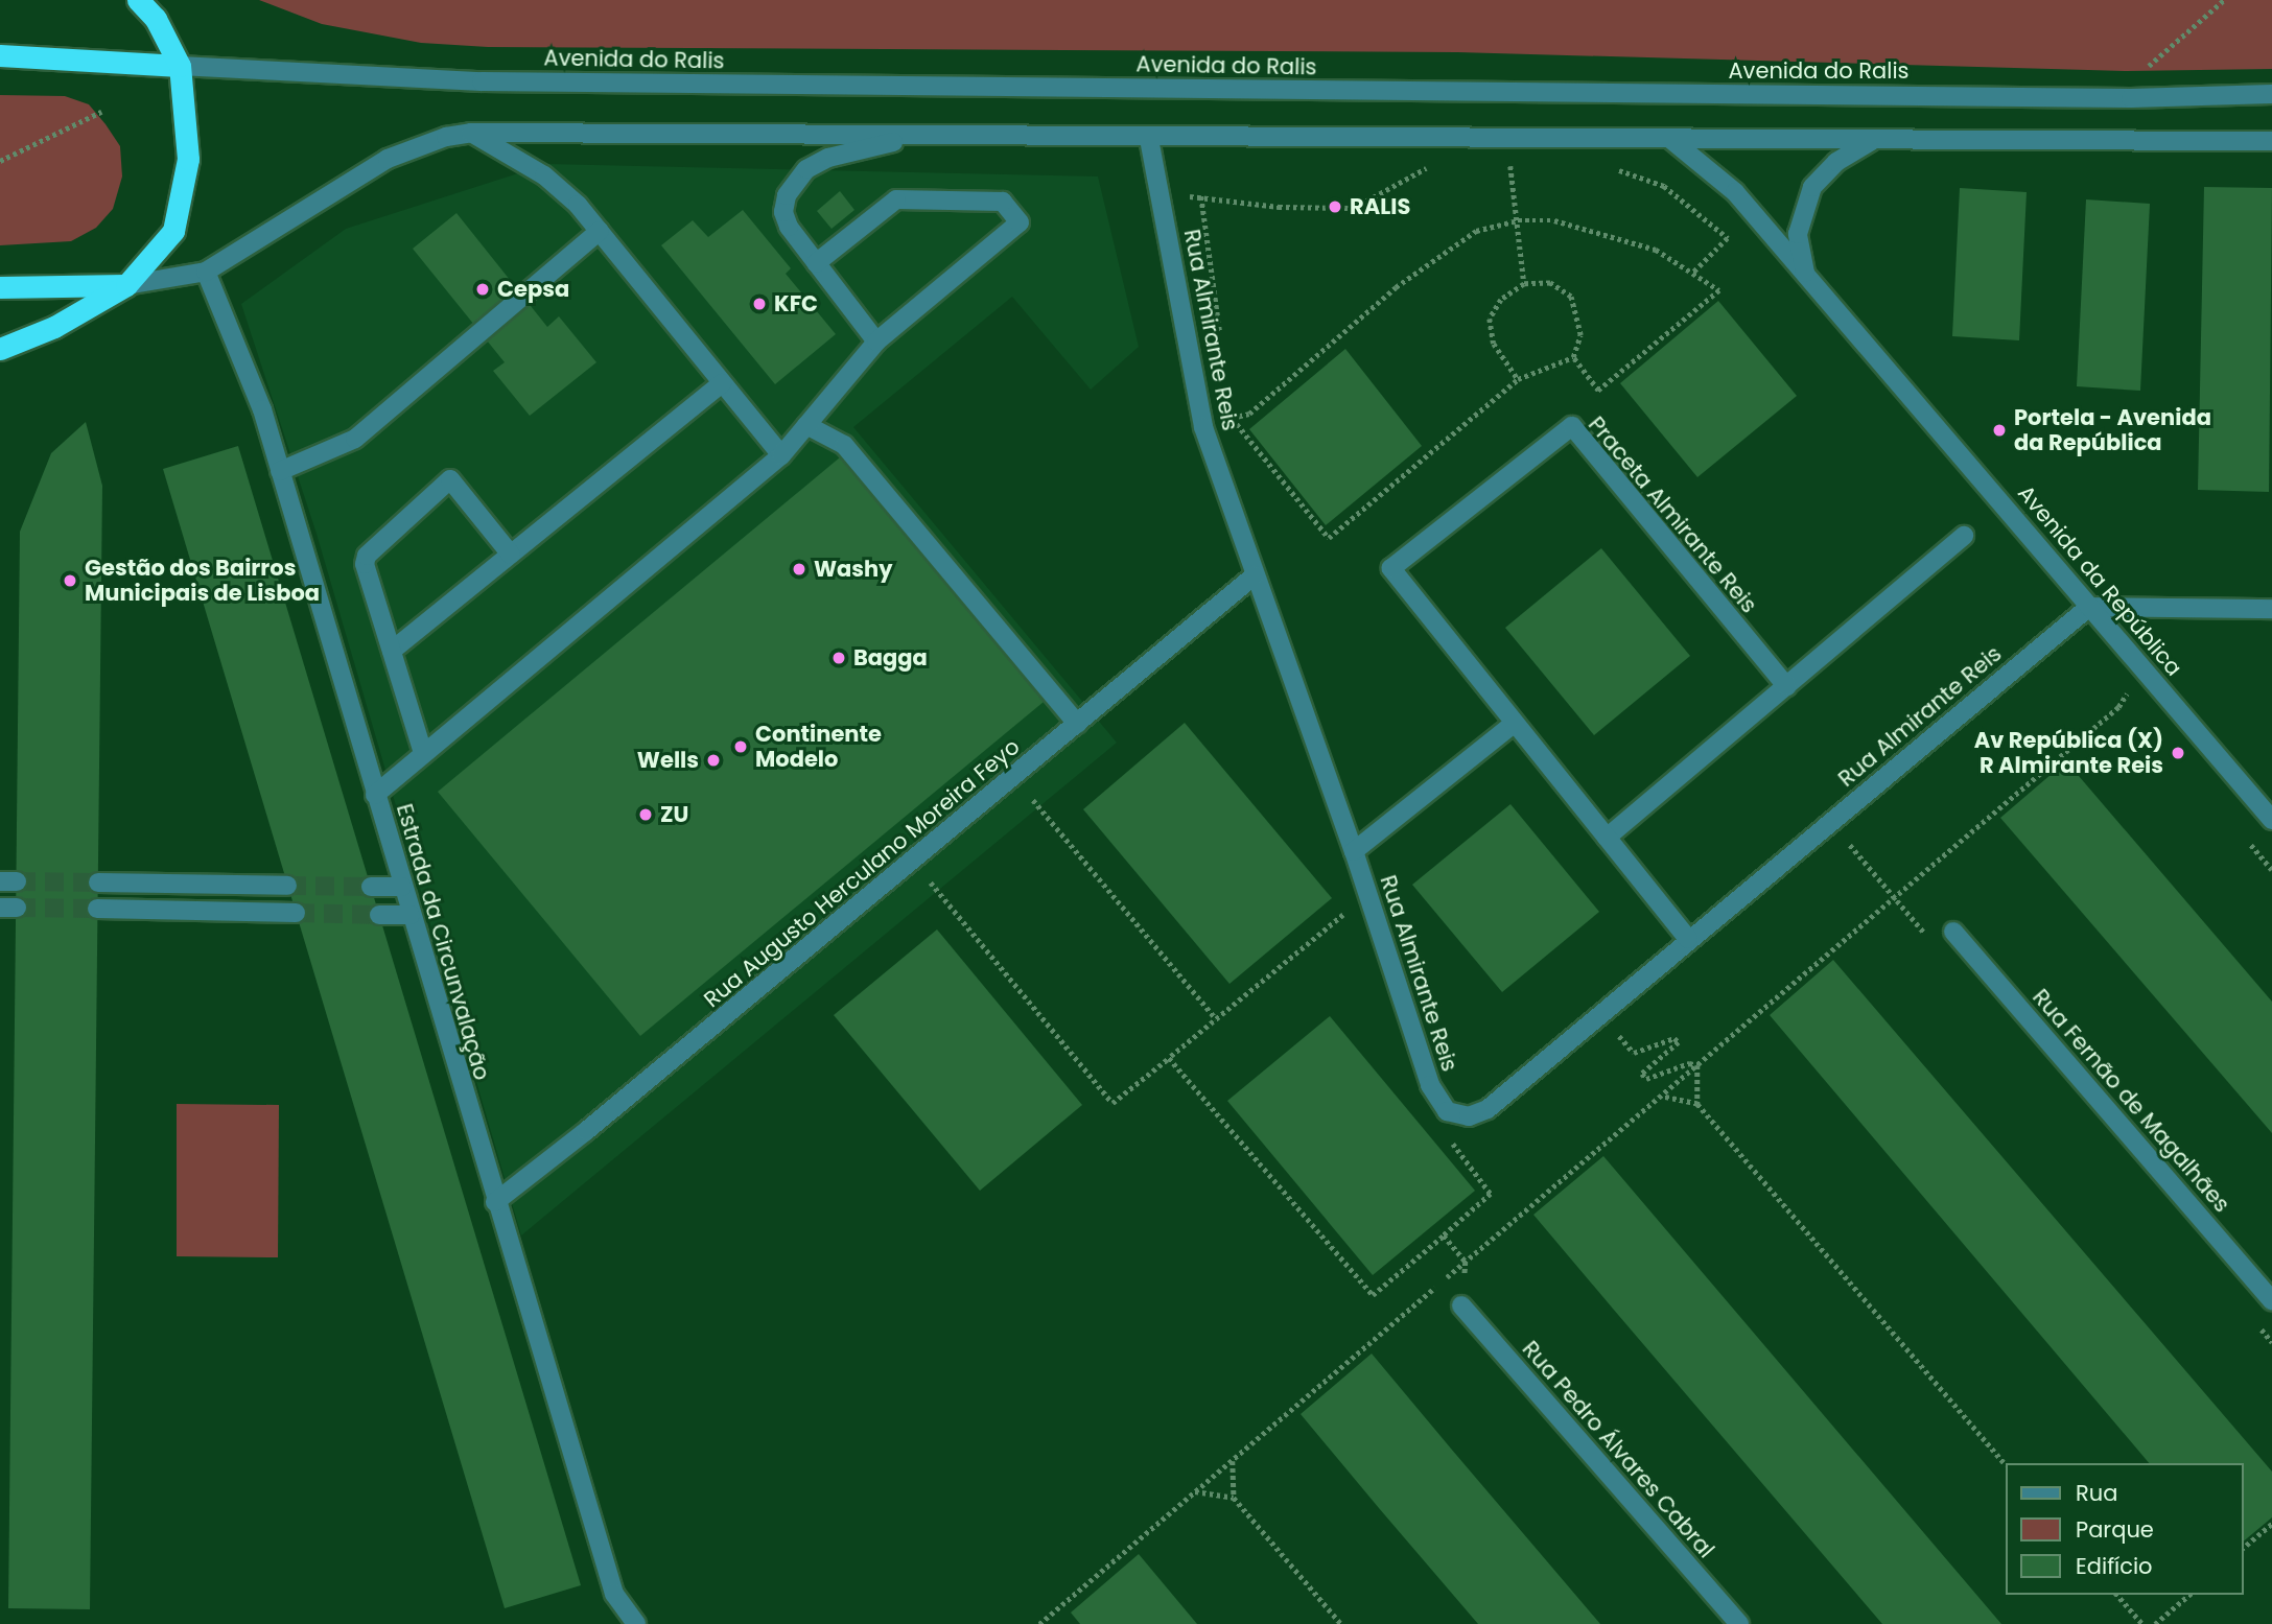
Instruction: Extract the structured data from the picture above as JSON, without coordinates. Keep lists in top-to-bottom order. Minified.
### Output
{"streets":{"street":["Avenida do Ralis","Rua Almirante Reis","Praceta Almirante Reis","Avenida da República","Rua Augusto Herculano Moreira Feyo","Estrada da Circunvalação","Rua Fernão de Magalhães","Rua Pedro Álvares Cabral"]},"crossings":[["Rua Almirante Reis","Praceta Almirante Reis"],["Rua Almirante Reis","Avenida da República"],["Rua Almirante Reis","Rua Augusto Herculano Moreira Feyo"],["Rua Augusto Herculano Moreira Feyo","Estrada da Circunvalação"]],"places":["RALIS","Cepsa","KFC","Portela - Avenida da República","Washy","Gestão dos Bairros Municipais de Lisboa","Bagga","Continente Modelo","Av República (X) R Almirante Reis","Wells","ZU"],"legend":["Rua","Parque","Edifício"]}
